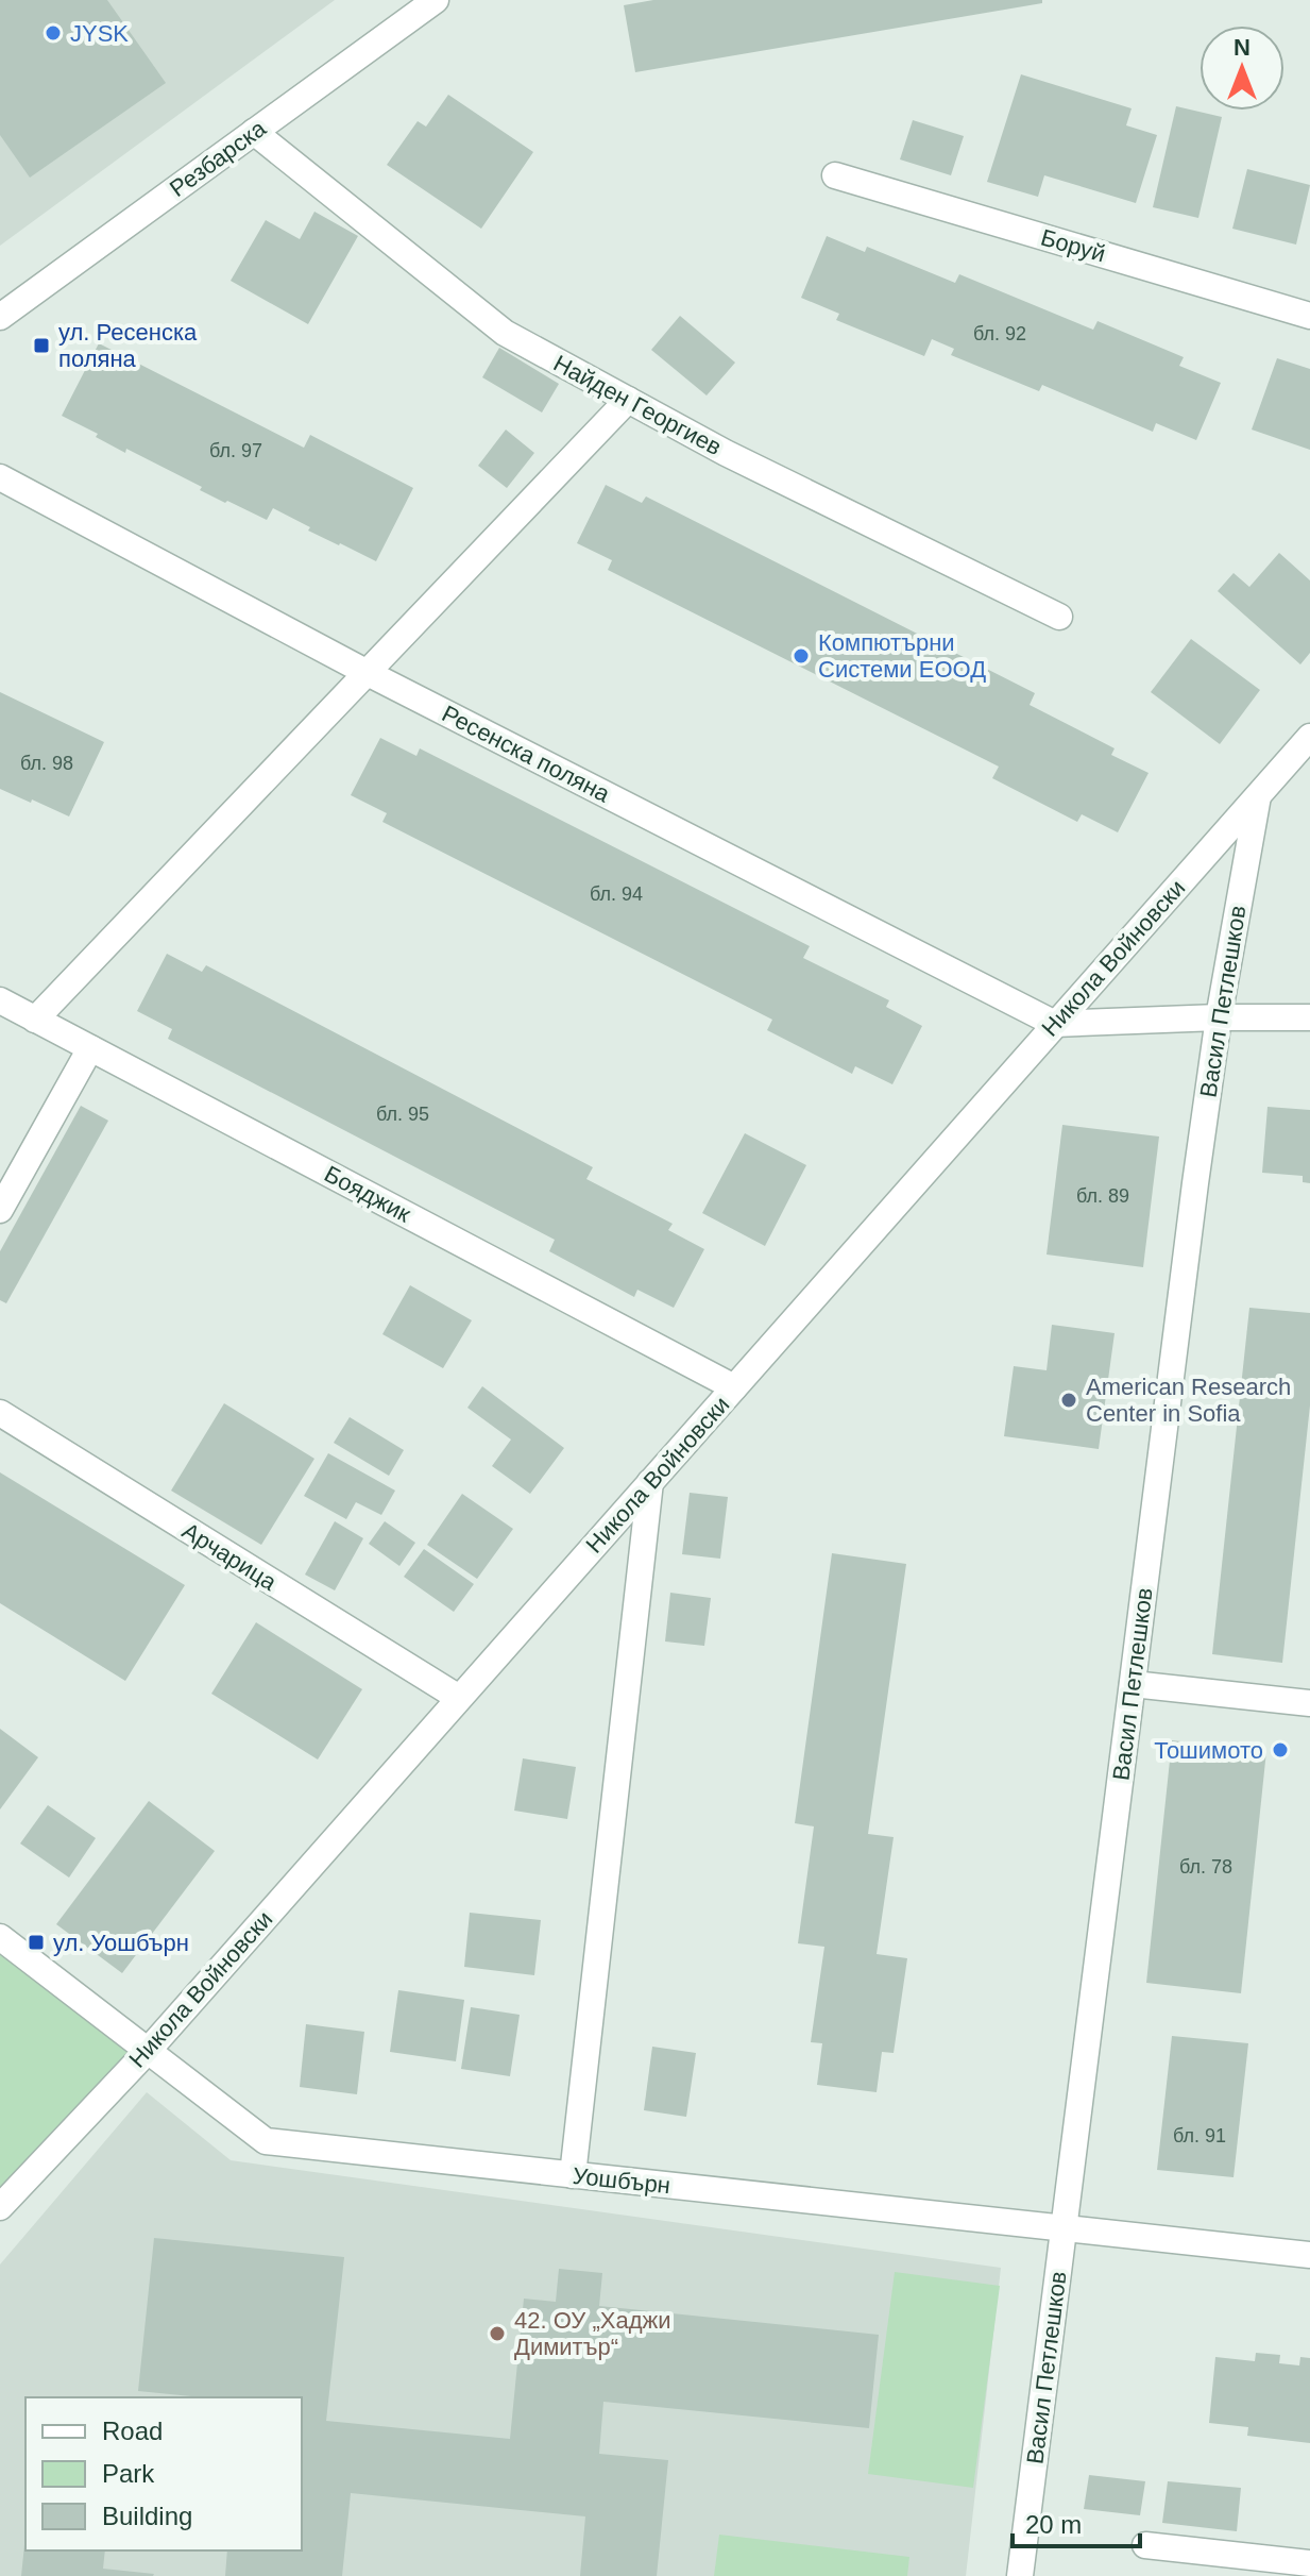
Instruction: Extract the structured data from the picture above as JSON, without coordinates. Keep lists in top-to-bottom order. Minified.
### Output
{"streets":{"street":["Резбарска","Боруй","Найден Георгиев","Ресенска поляна","Никола Войновски","Васил Петлешков","Бояджик","Арчарица","Уошбърн"]},"crossings":[["Резбарска","Найден Георгиев"],["Ресенска поляна","Никола Войновски"],["Никола Войновски","Васил Петлешков"],["Никола Войновски","Бояджик"],["Никола Войновски","Арчарица"],["Никола Войновски","Уошбърн"],["Васил Петлешков","Уошбърн"]],"places":{"other":["JYSK","Компютърни Системи ЕООД","American Research Center in Sofia","Тошимото","42. ОУ „Хаджи Димитър“"],"transit":["ул. Ресенска поляна","ул. Уошбърн"]},"house_numbers":["бл. 92","бл. 97","бл. 98","бл. 94","бл. 95","бл. 89","бл. 78","бл. 91"],"legend":["Road","Park","Building"],"scale_bar":"20 m","north":"top"}
